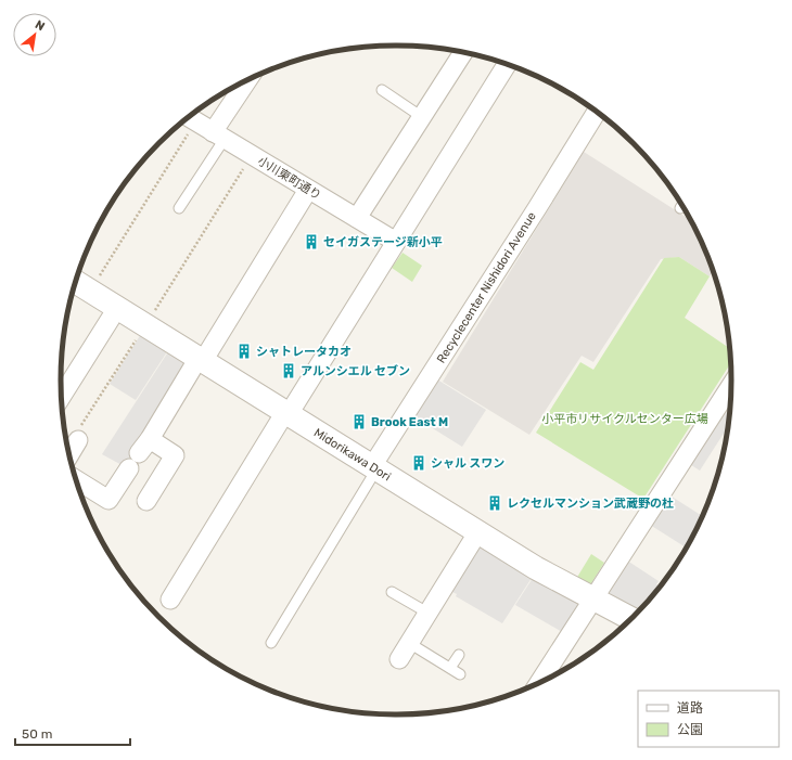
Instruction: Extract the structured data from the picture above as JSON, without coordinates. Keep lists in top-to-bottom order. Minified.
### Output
{"streets":{"street":["小川東町通り","Recyclecenter Nishidori Avenue","Midorikawa Dori"]},"crossings":[["Recyclecenter Nishidori Avenue","Midorikawa Dori"]],"parks":["小平市リサイクルセンター広場"],"places":{"building":["セイガステージ新小平","シャトレータカオ","アルンシエル セブン","Brook East M","シャル スワン","レクセルマンション武蔵野の杜"]},"legend":["道路","公園"],"scale_bar":"50 m","north":"top right"}
